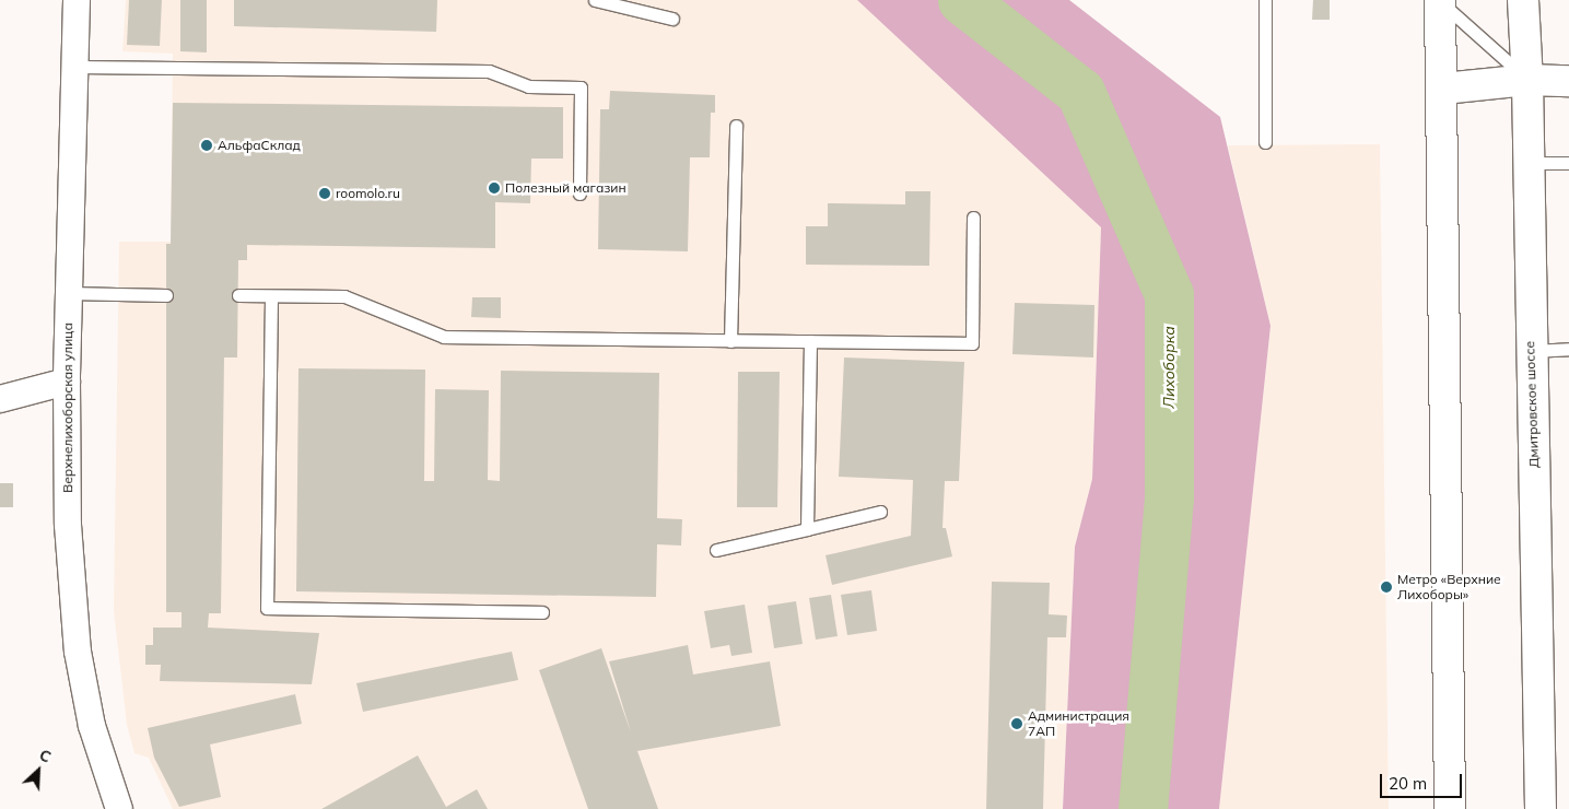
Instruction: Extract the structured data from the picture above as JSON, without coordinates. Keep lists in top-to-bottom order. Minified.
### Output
{"streets":{"main road":["Дмитровское шоссе"],"street":["Верхнелихоборская улица"]},"water":["Лихоборка"],"places":["АльфаСклад","Полезный магазин","roomolo.ru","Метро «Верхние Лихоборы»","Администрация 7АП"],"scale_bar":"20 m","north":"top right"}
